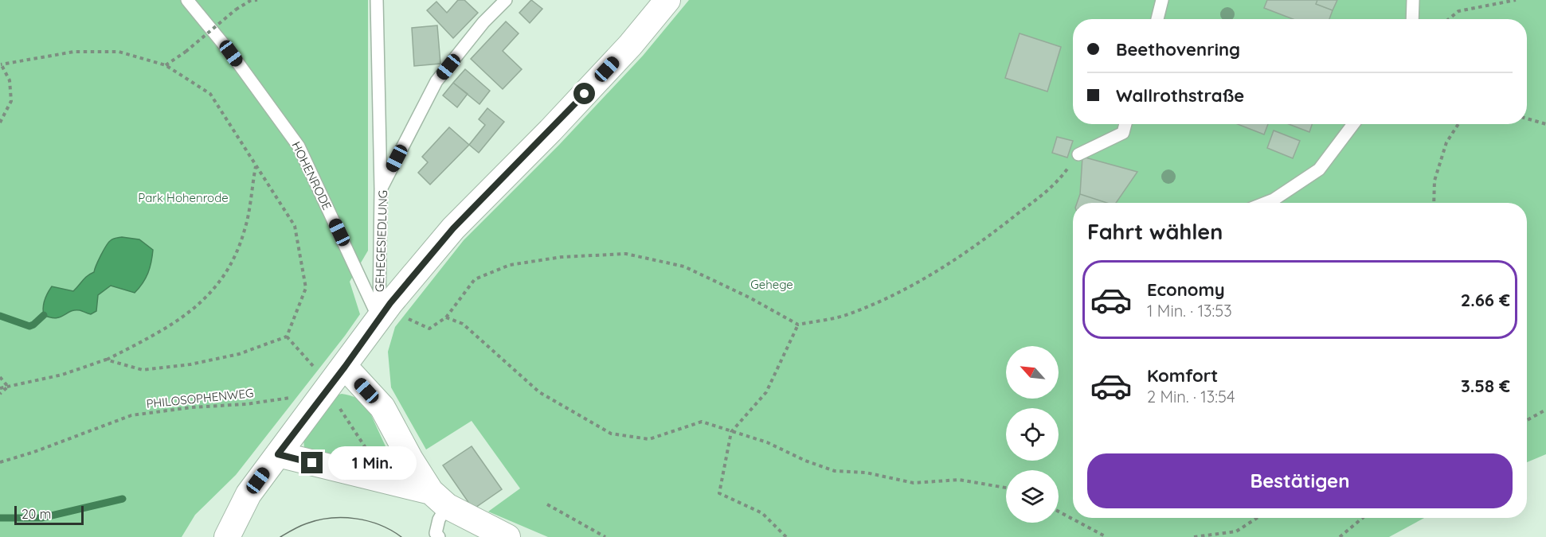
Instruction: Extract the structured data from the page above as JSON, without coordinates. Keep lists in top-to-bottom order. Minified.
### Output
{"streets":{"lane":["HOHENRODE","GEHEGESIEDLUNG"],"path":["PHILOSOPHENWEG"]},"crossings":[["HOHENRODE","GEHEGESIEDLUNG"]],"parks":["Park Hohenrode","Gehege"],"scale_bar":"20 m","north":"top left","page":{"banner":["Beethovenring","Wallrothstraße"],"heading":"Fahrt wählen","list":[{"name":"Economy","note":"1 Min. · 13:53","value":"2.66 €"},{"name":"Komfort","note":"2 Min. · 13:54","value":"3.58 €"}],"buttons":"Bestätigen","bubble":"1 Min.","scale":"20 m"}}
